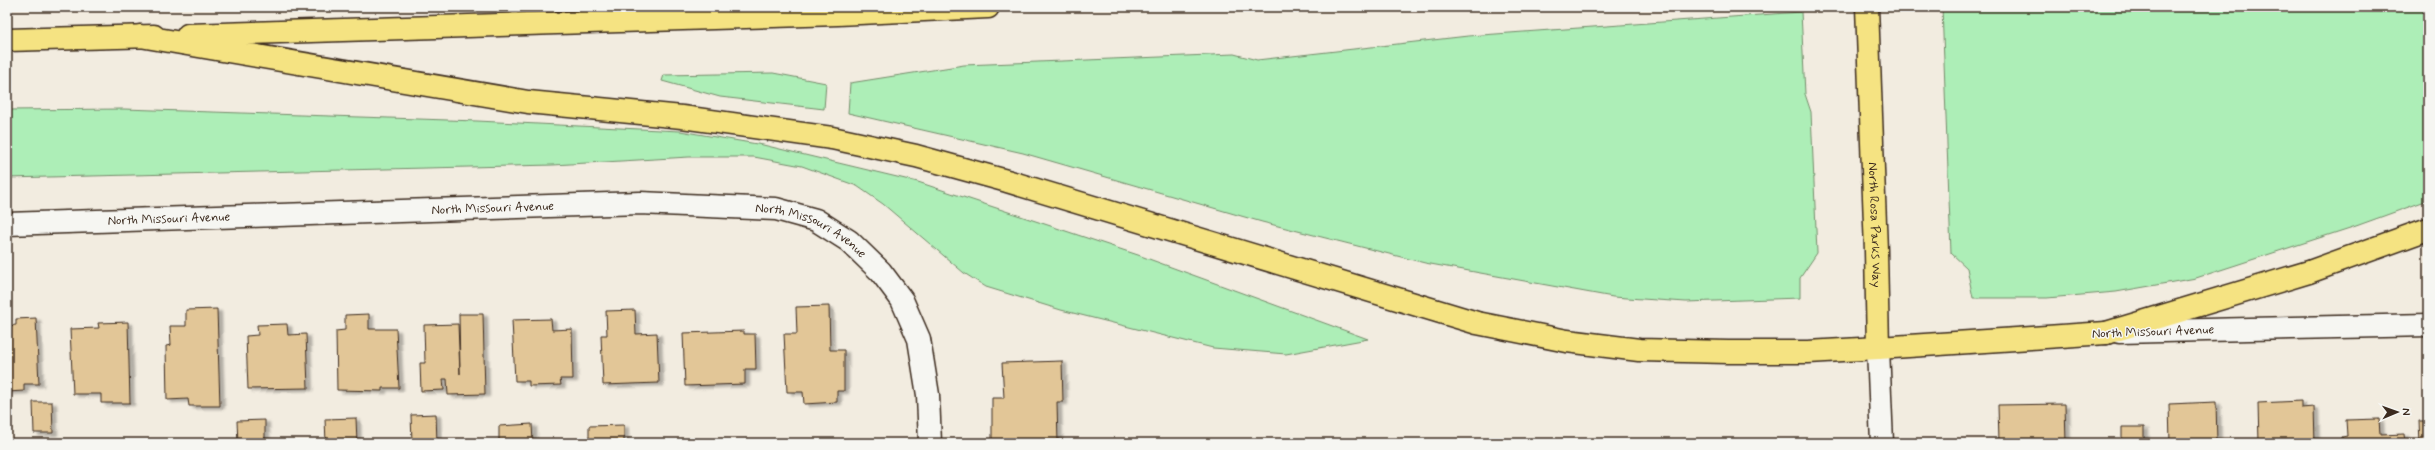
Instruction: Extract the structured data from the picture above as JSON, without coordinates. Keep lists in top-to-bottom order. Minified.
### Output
{"streets":{"main road":["North Missouri Avenue","North Rosa Parks Way"]},"crossings":[["North Missouri Avenue","North Rosa Parks Way"]],"north":"right"}
